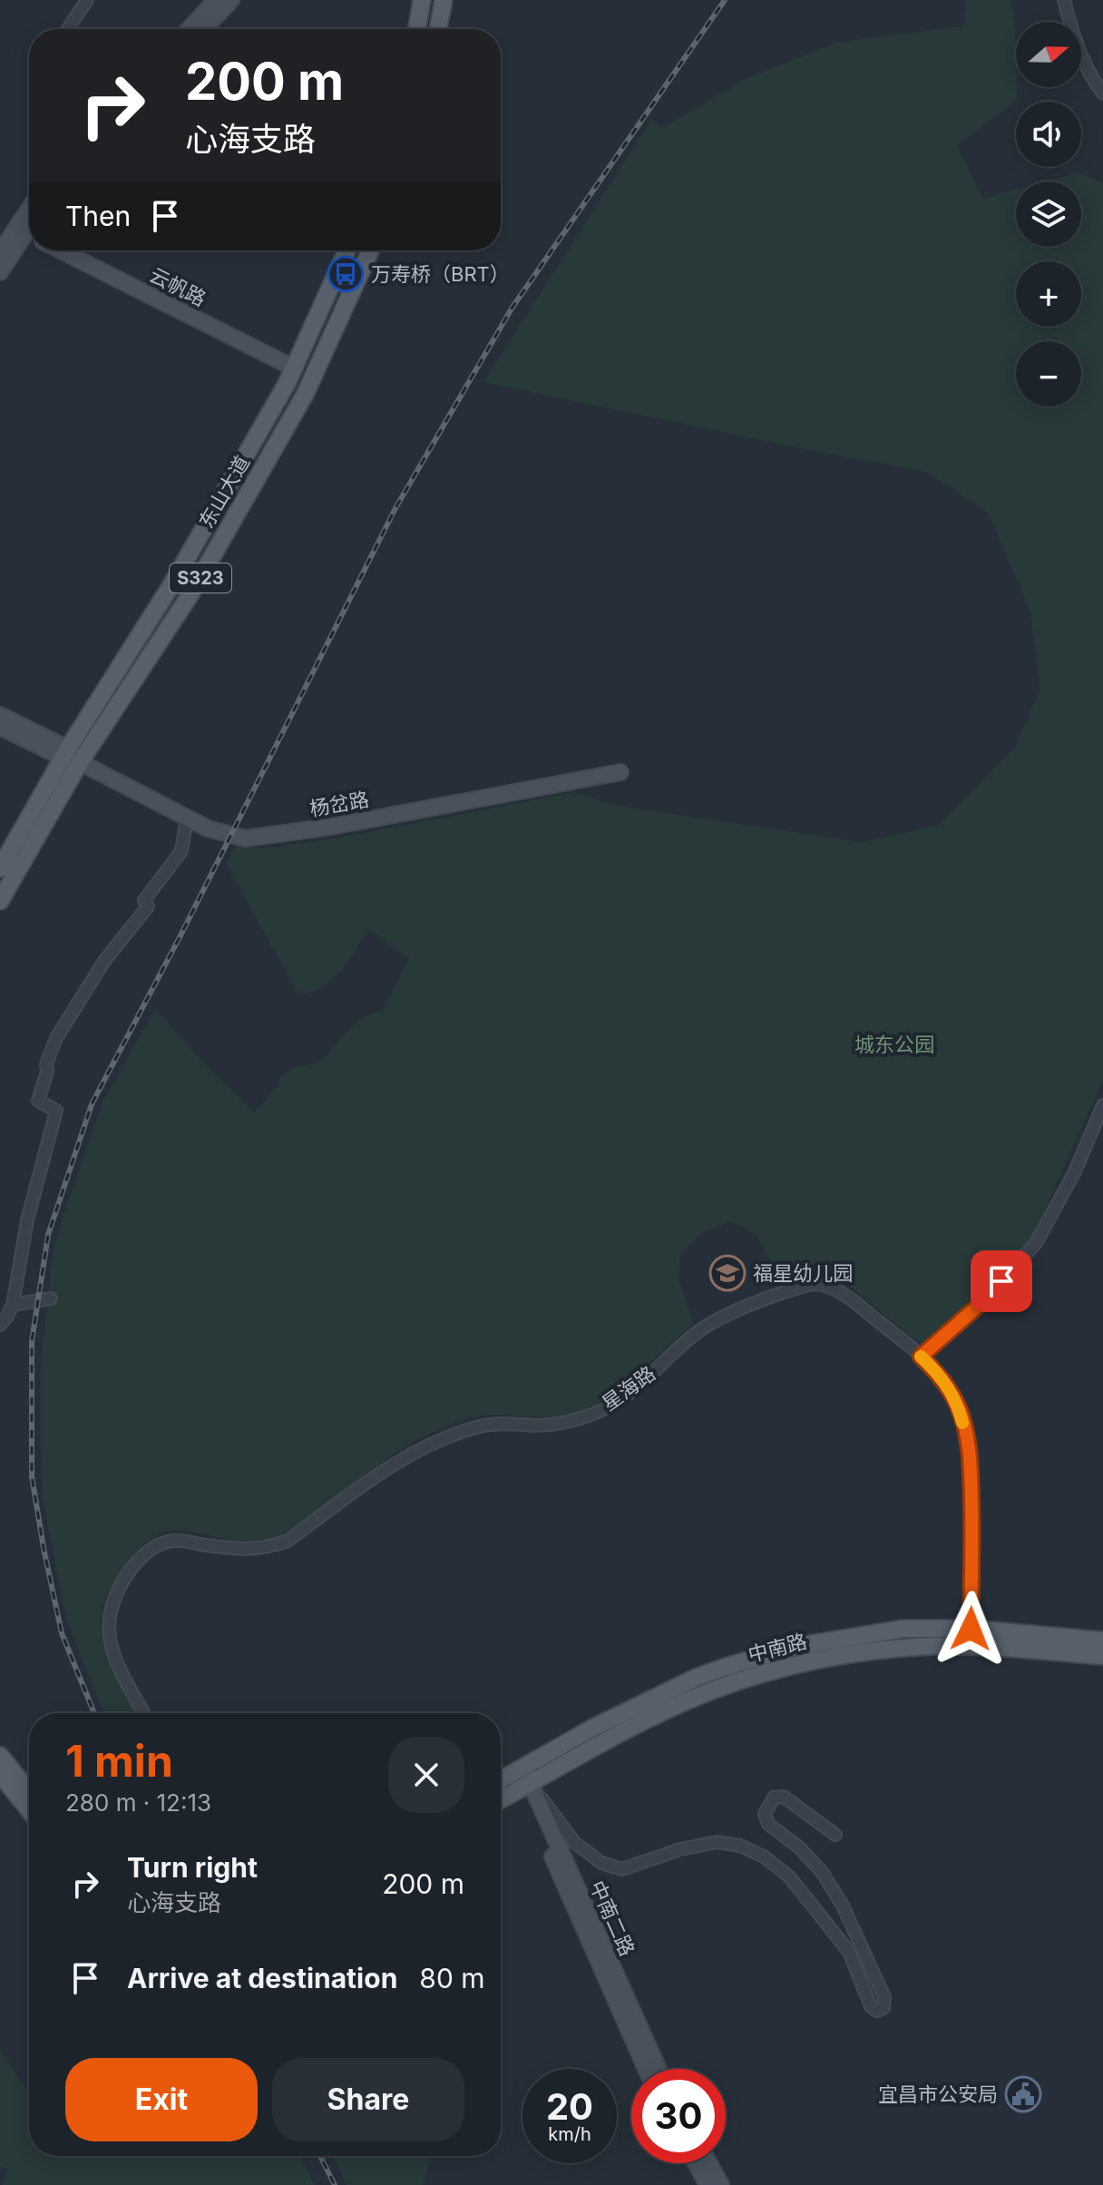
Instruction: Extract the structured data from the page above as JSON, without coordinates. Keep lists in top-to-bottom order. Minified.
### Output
{"streets":{"main road":["云帆路","东山大道","S323","杨岔路","中南路","中南二路"],"street":["星海路"]},"crossings":[["云帆路","东山大道"],["东山大道","杨岔路"],["星海路","中南路"],["中南路","中南二路"]],"parks":["城东公园"],"places":{"bus stop":["万寿桥（BRT）"],"school or university":["福星幼儿园"],"public building":["宜昌市公安局"]},"north":"right","page":{"map_buttons":["+","−"],"turn":["200 m","心海支路"],"then":"Then","heading":["1 min","280 m · 12:13"],"list":[{"name":"Turn right","note":"心海支路","value":"200 m"},{"name":"Arrive at destination","value":"80 m"}],"buttons":["Exit","Share"],"speed":"20 km/h","limit":"30"}}
